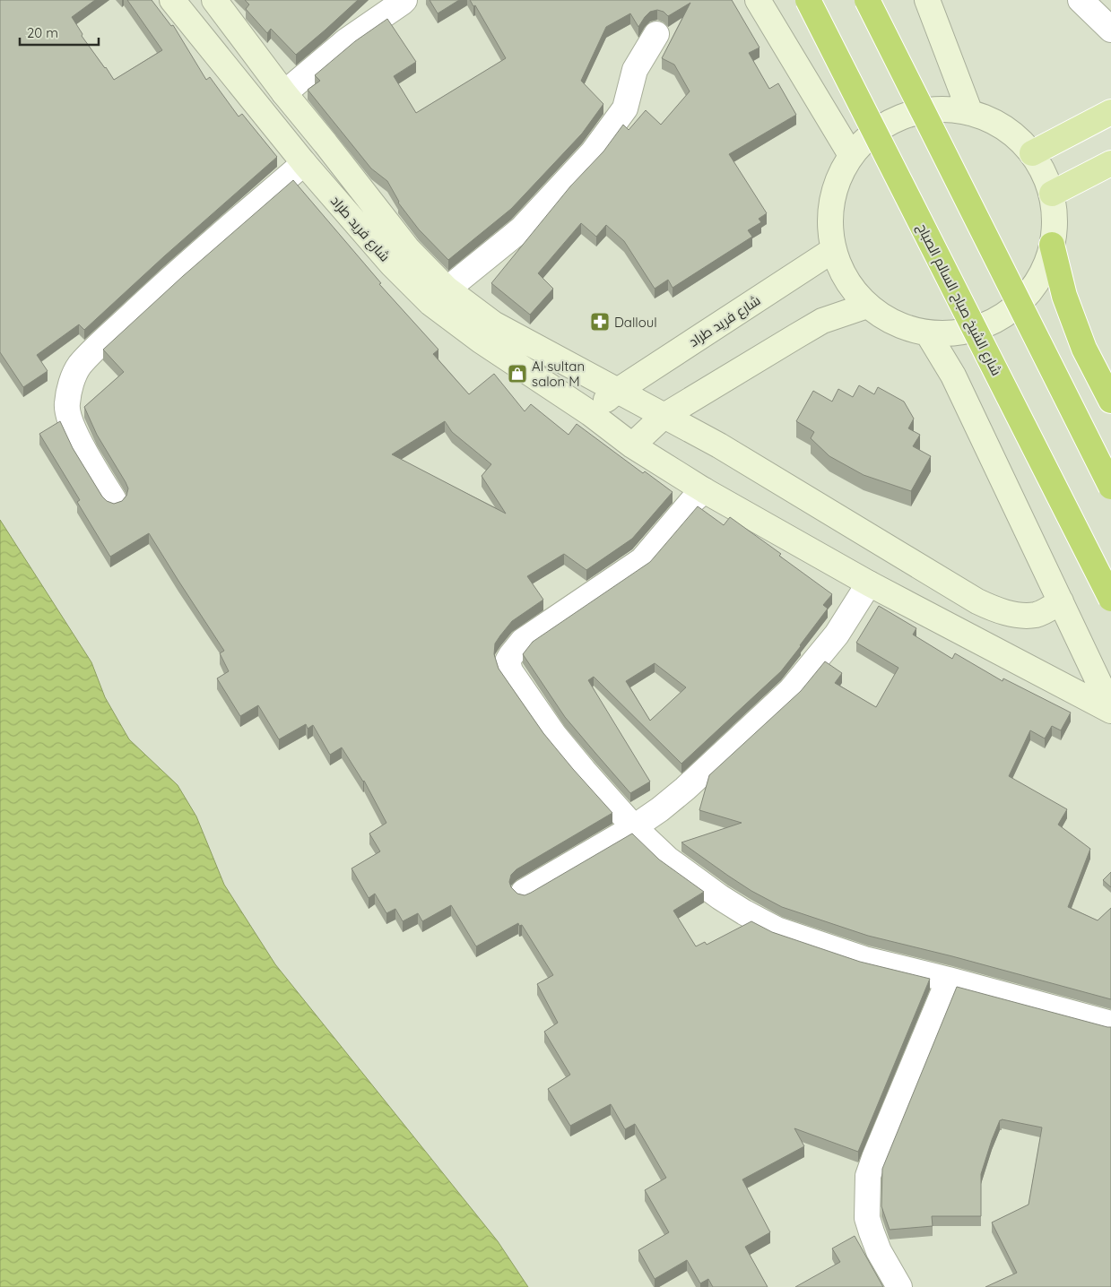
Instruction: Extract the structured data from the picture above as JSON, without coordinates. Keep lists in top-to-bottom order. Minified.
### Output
{"streets":{"highway":["شارع الشيخ صباح السالم الصباح"],"street":["شارع فريد طراد"]},"places":{"pharmacy":["Dalloul"],"shop":["Al sultan salon M"]},"scale_bar":"20 m"}
